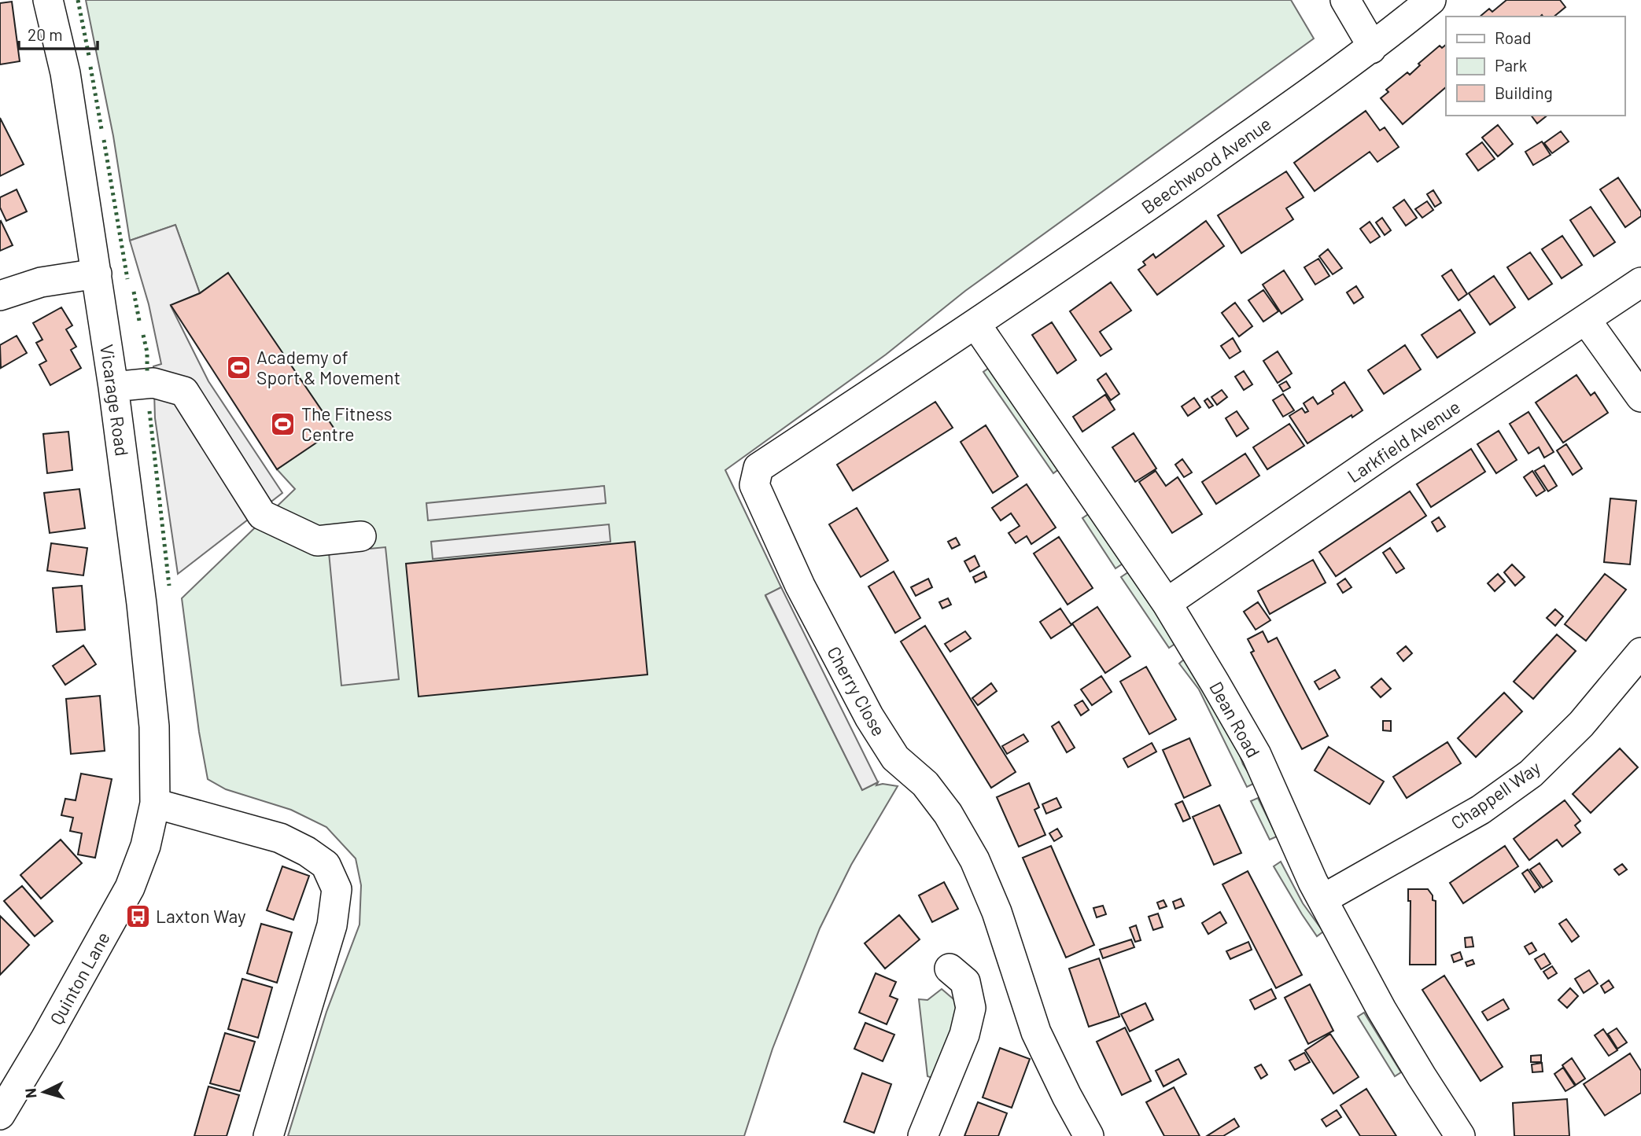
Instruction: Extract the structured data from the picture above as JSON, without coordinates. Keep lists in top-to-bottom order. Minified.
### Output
{"streets":{"street":["Beechwood Avenue","Vicarage Road","Larkfield Avenue","Cherry Close","Dean Road","Chappell Way","Quinton Lane"]},"crossings":[["Beechwood Avenue","Cherry Close"],["Beechwood Avenue","Dean Road"],["Vicarage Road","Quinton Lane"],["Larkfield Avenue","Dean Road"],["Cherry Close","Dean Road"],["Dean Road","Chappell Way"]],"places":{"sports":["Academy of Sport & Movement","The Fitness Centre"],"bus stop":["Laxton Way"]},"legend":["Road","Park","Building"],"scale_bar":"20 m","north":"left"}
